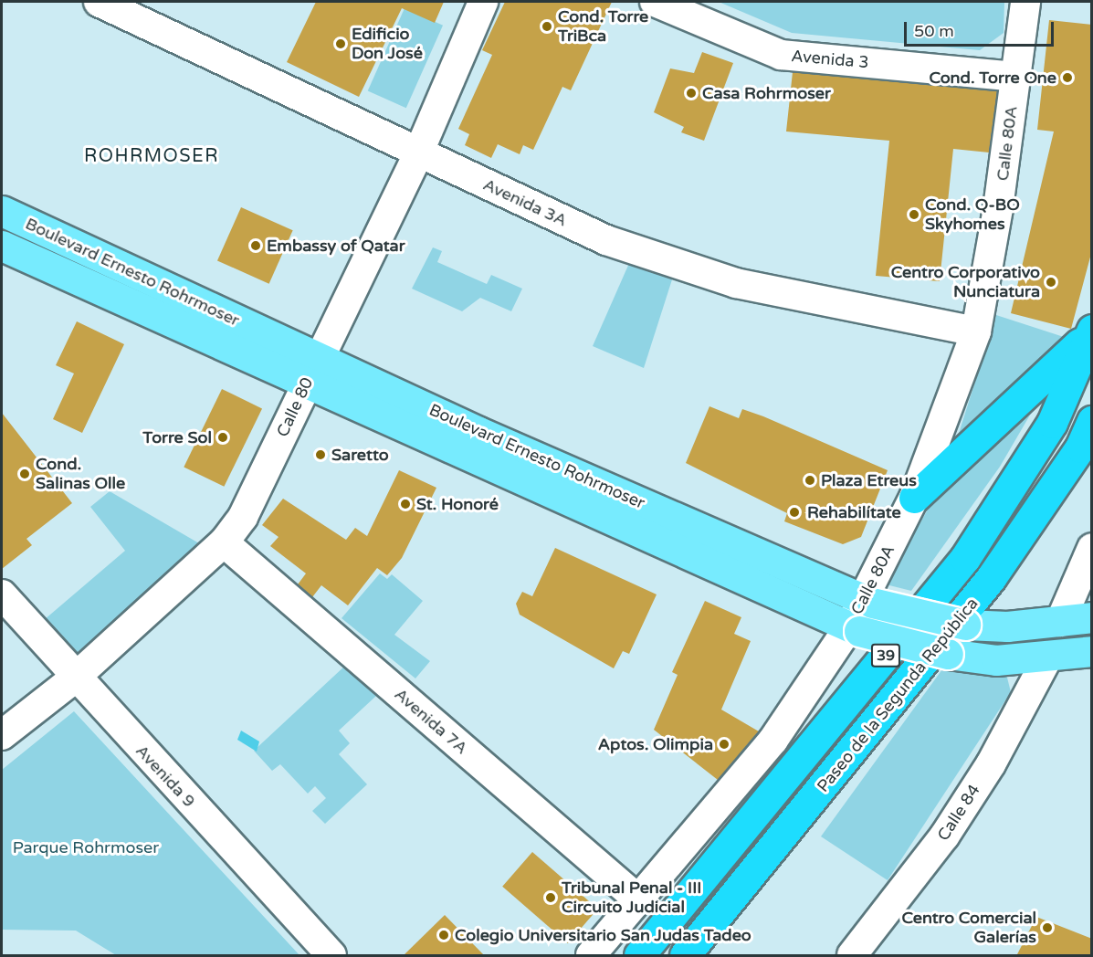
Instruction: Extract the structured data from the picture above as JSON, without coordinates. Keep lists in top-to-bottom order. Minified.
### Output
{"streets":{"highway":["39","Paseo de la Segunda República"],"main road":["Boulevard Ernesto Rohrmoser"],"street":["Avenida 3","Calle 80A","Avenida 3A","Calle 80","Avenida 7A","Avenida 9","Calle 84"]},"crossings":[["Avenida 3","Calle 80A"],["Calle 80A","Avenida 3A"],["Calle 80A","Boulevard Ernesto Rohrmoser"],["Calle 80A","Avenida 7A"],["Avenida 3A","Calle 80"],["Boulevard Ernesto Rohrmoser","Calle 80"],["Boulevard Ernesto Rohrmoser","Calle 84"],["Calle 80","Avenida 7A"],["Calle 80","Avenida 9"]],"districts":["ROHRMOSER"],"parks":["Parque Rohrmoser"],"places":["Cond. Torre TriBca","Edificio Don José","Cond. Torre One","Casa Rohrmoser","Cond. Q-BO Skyhomes","Embassy of Qatar","Centro Corporativo Nunciatura","Torre Sol","Saretto","Cond. Salinas Olle","Plaza Etreus","St. Honoré","Rehabilítate","Aptos. Olimpia","Tribunal Penal - III Circuito Judicial","Centro Comercial Galerías","Colegio Universitario San Judas Tadeo"],"scale_bar":"50 m"}
